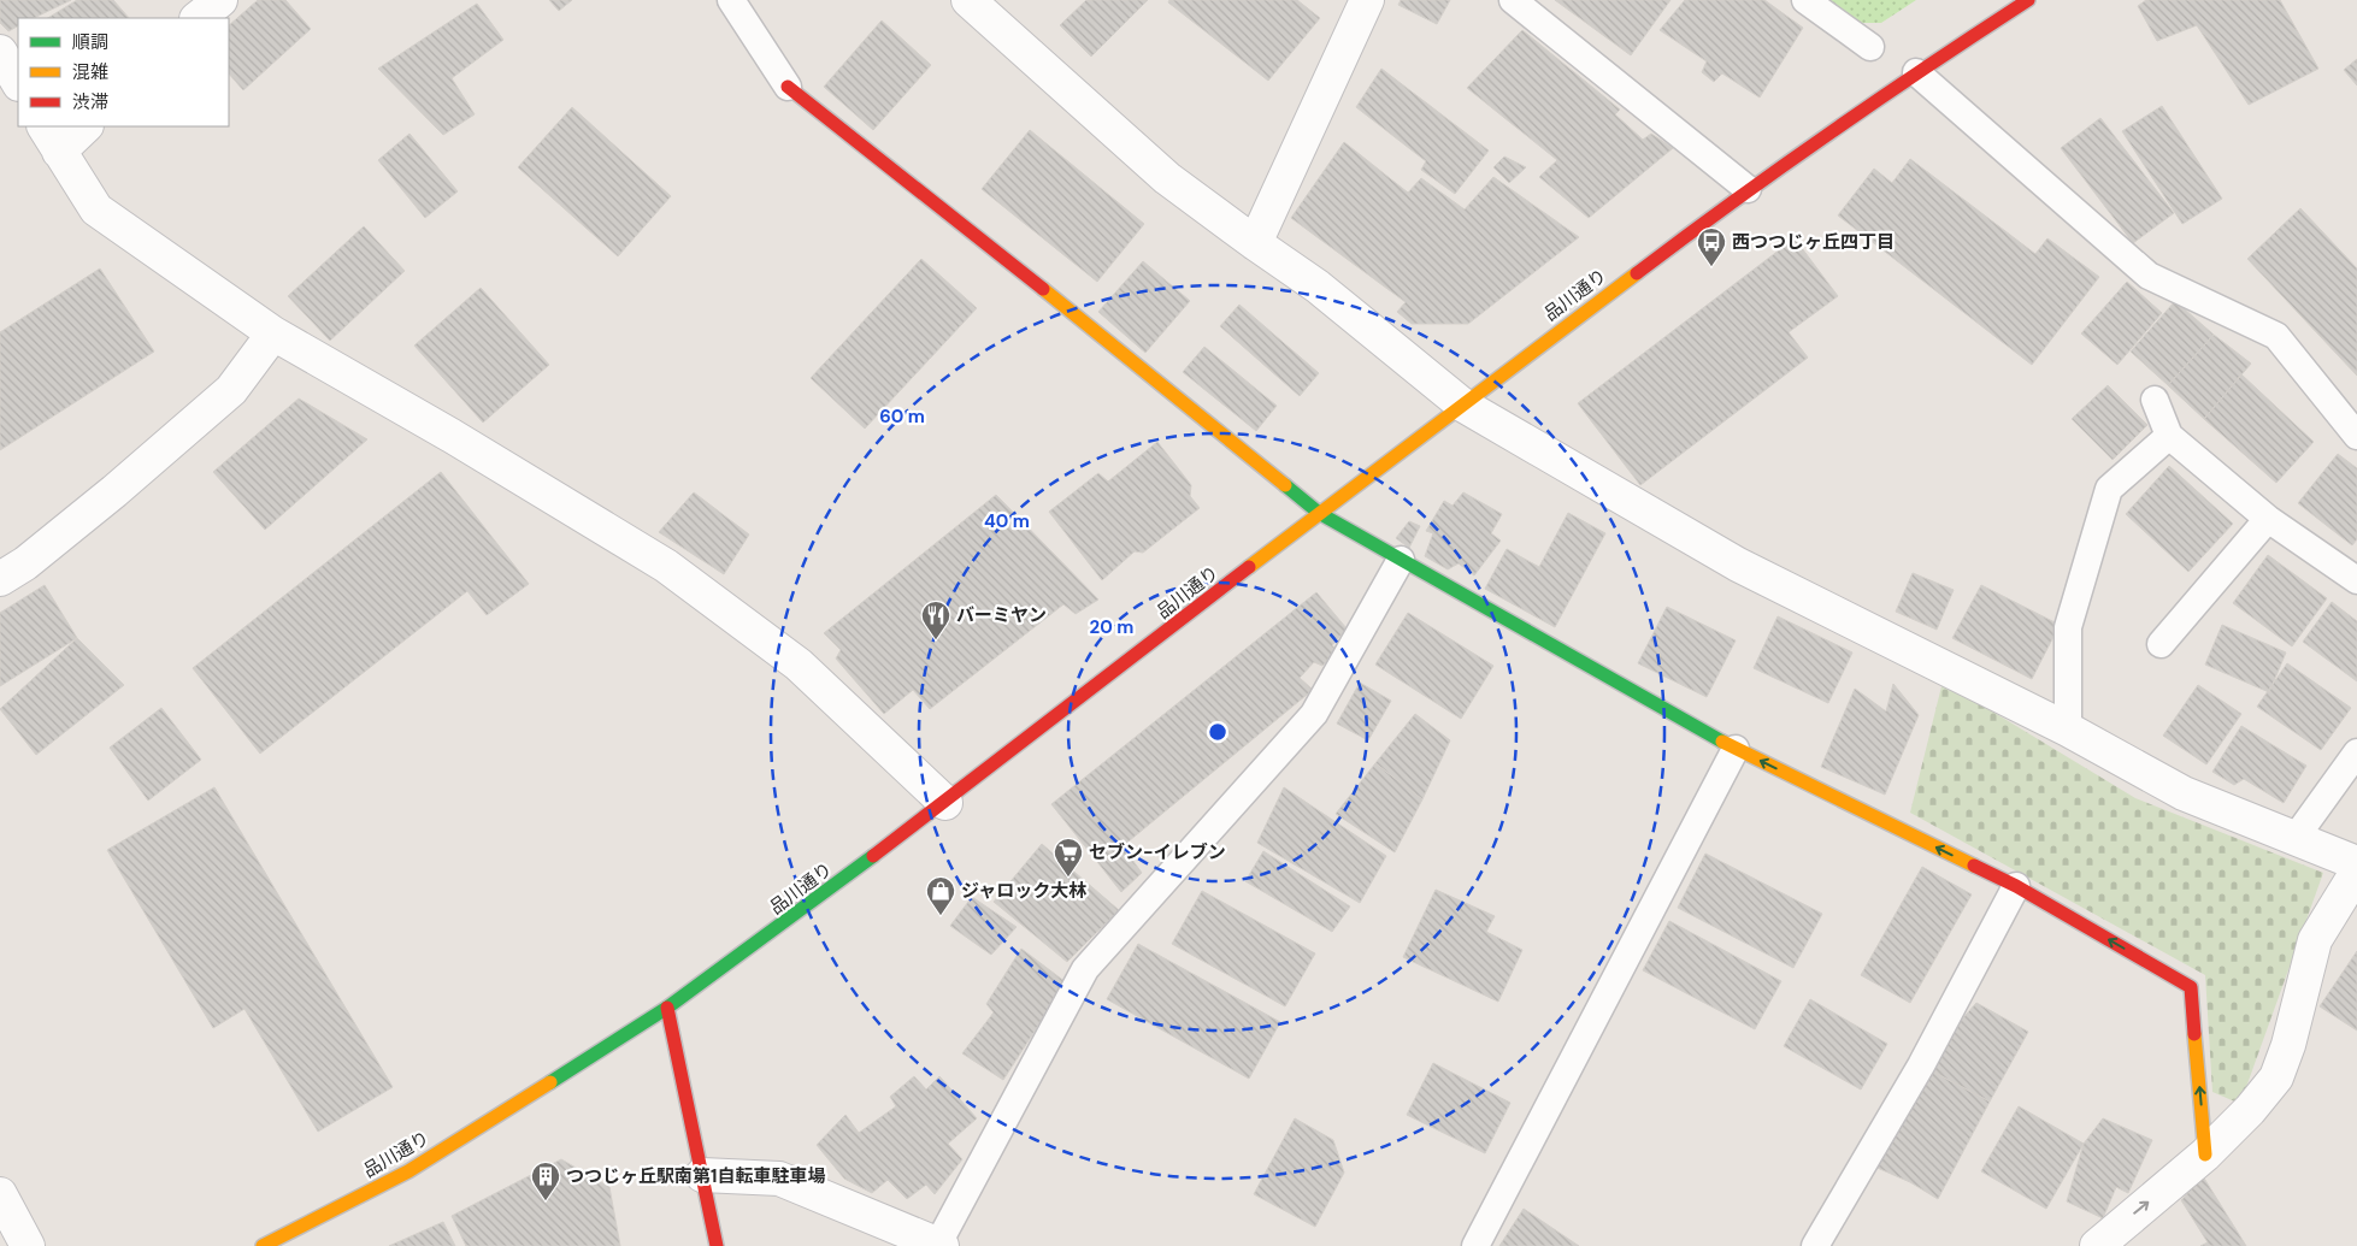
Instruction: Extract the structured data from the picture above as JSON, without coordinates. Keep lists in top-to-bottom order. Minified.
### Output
{"streets":{"street":["品川通り"]},"places":{"bus stop":["西つつじヶ丘四丁目"],"restaurant":["バーミヤン"],"supermarket":["セブン-イレブン"],"shop":["ジャロック大林"],"building":["つつじヶ丘駅南第1自転車駐車場"]},"legend":["順調","混雑","渋滞"],"rings":["60 m","40 m","20 m"]}
